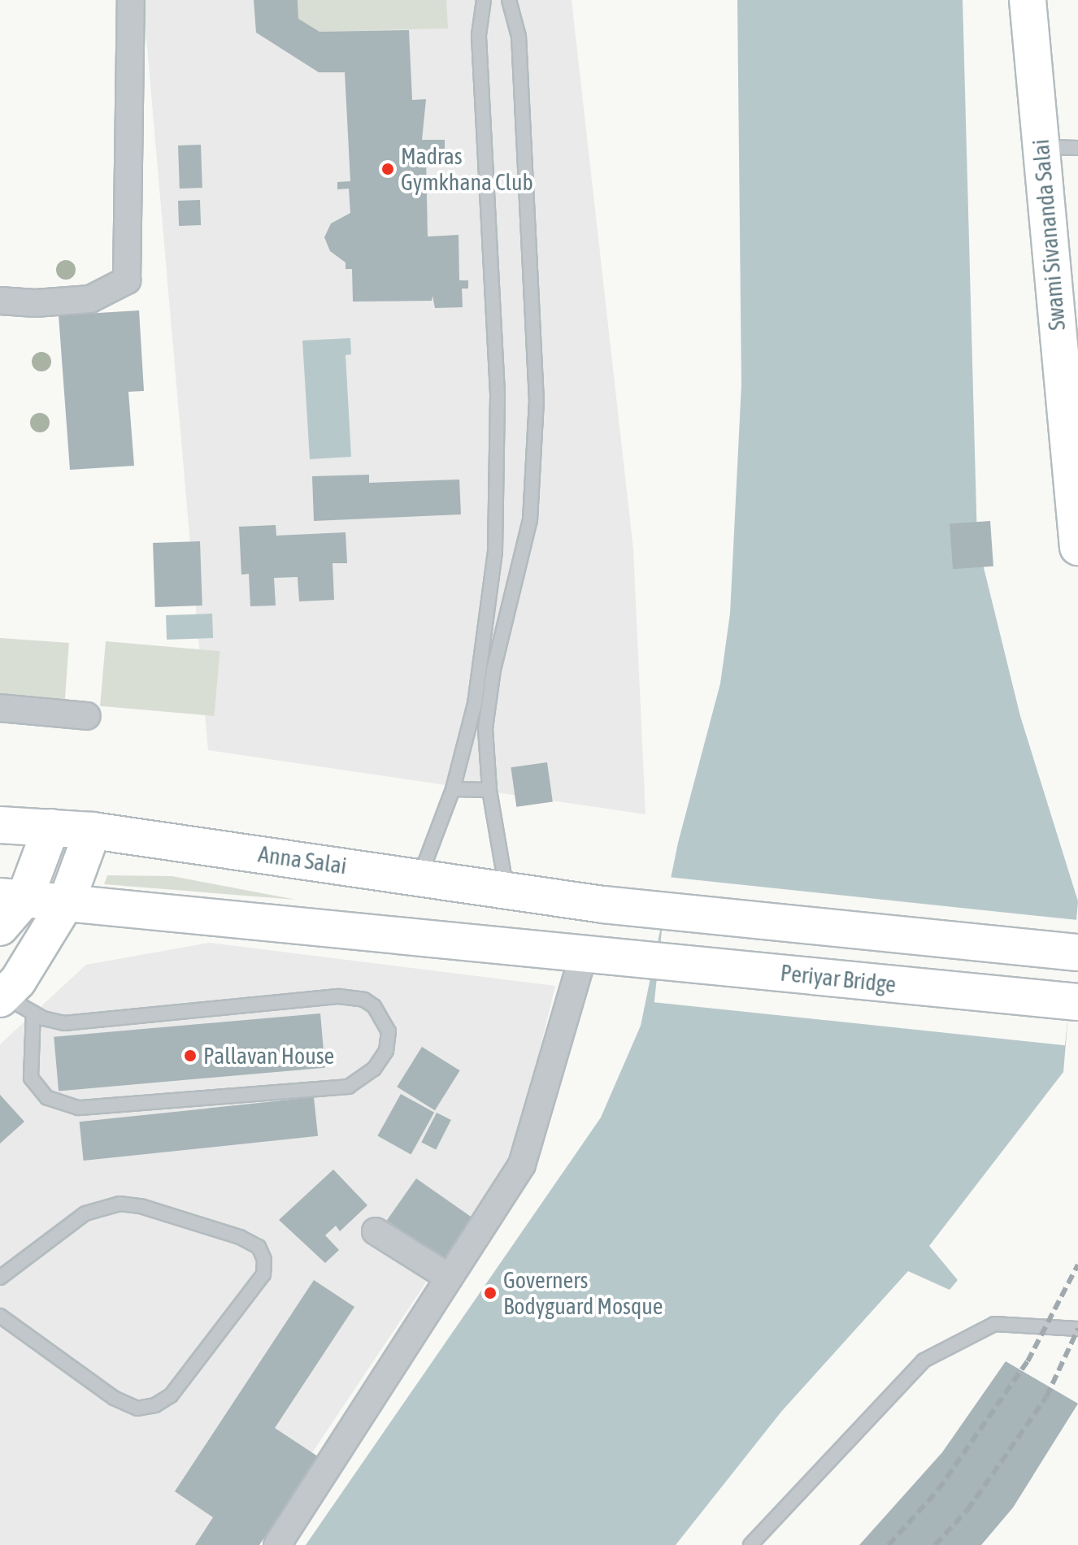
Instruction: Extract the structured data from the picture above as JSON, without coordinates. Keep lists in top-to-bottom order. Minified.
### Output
{"streets":{"main road":["Swami Sivananda Salai","Anna Salai","Periyar Bridge"]},"places":["Madras Gymkhana Club","Pallavan House","Governers Bodyguard Mosque"]}
